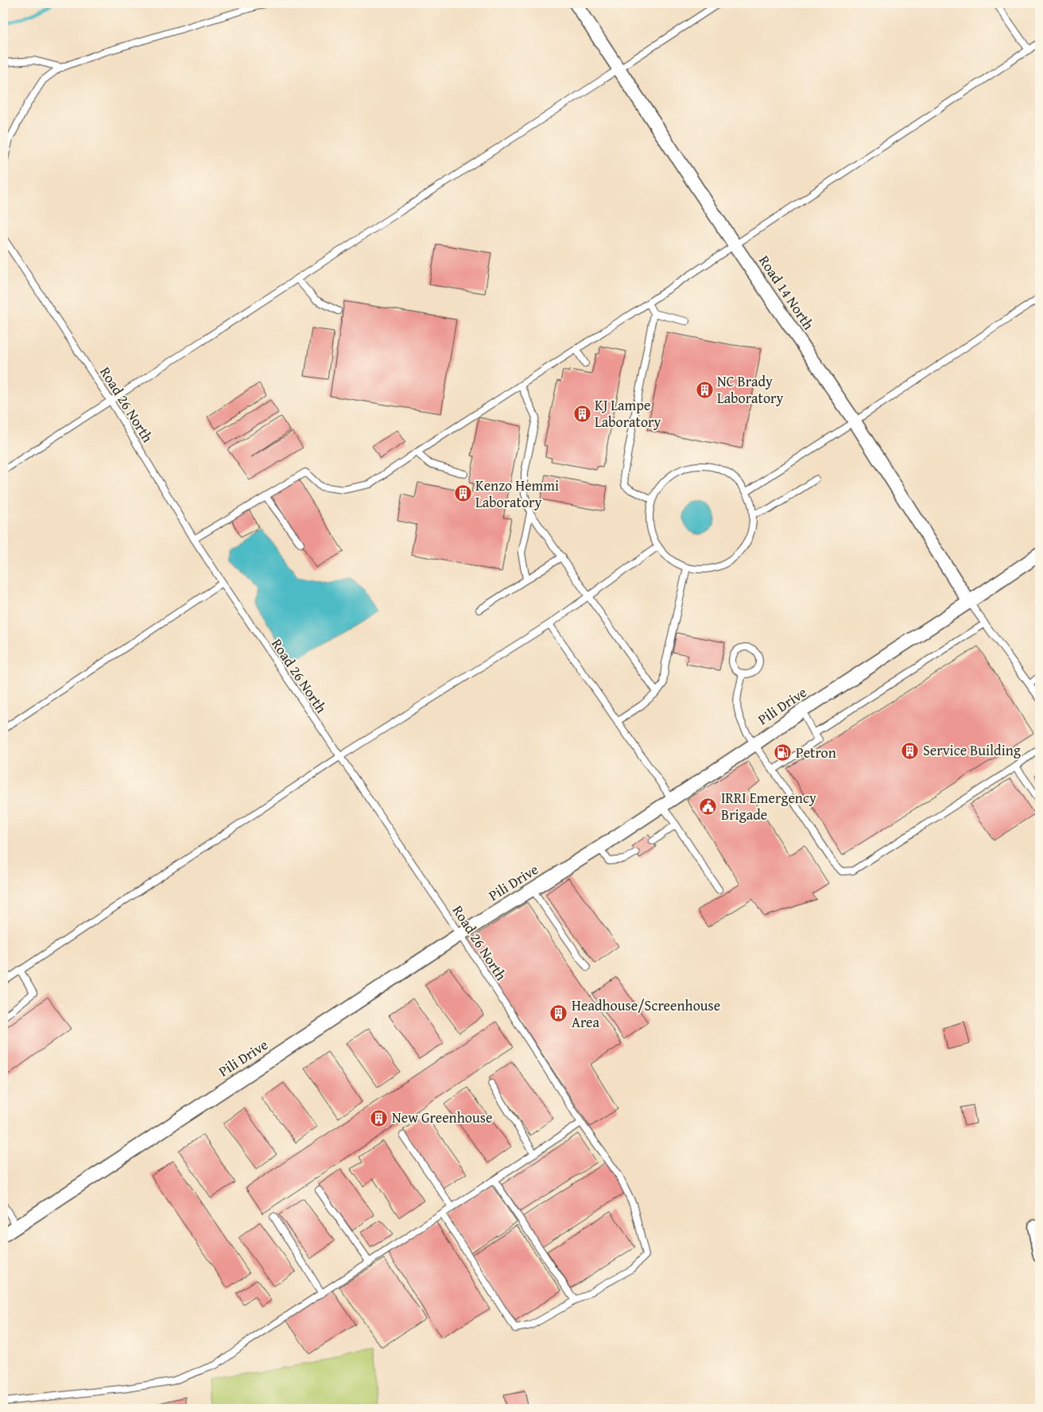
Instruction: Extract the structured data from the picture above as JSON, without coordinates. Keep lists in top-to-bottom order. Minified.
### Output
{"streets":{"street":["Road 14 North","Pili Drive"],"lane":["Road 26 North"]},"crossings":[["Road 14 North","Pili Drive"],["Road 26 North","Pili Drive"]],"places":{"building":["NC Brady Laboratory","KJ Lampe Laboratory","Kenzo Hemmi Laboratory","Service Building","Headhouse/Screenhouse Area","New Greenhouse"],"fuel station":["Petron"],"public building":["IRRI Emergency Brigade"]}}
